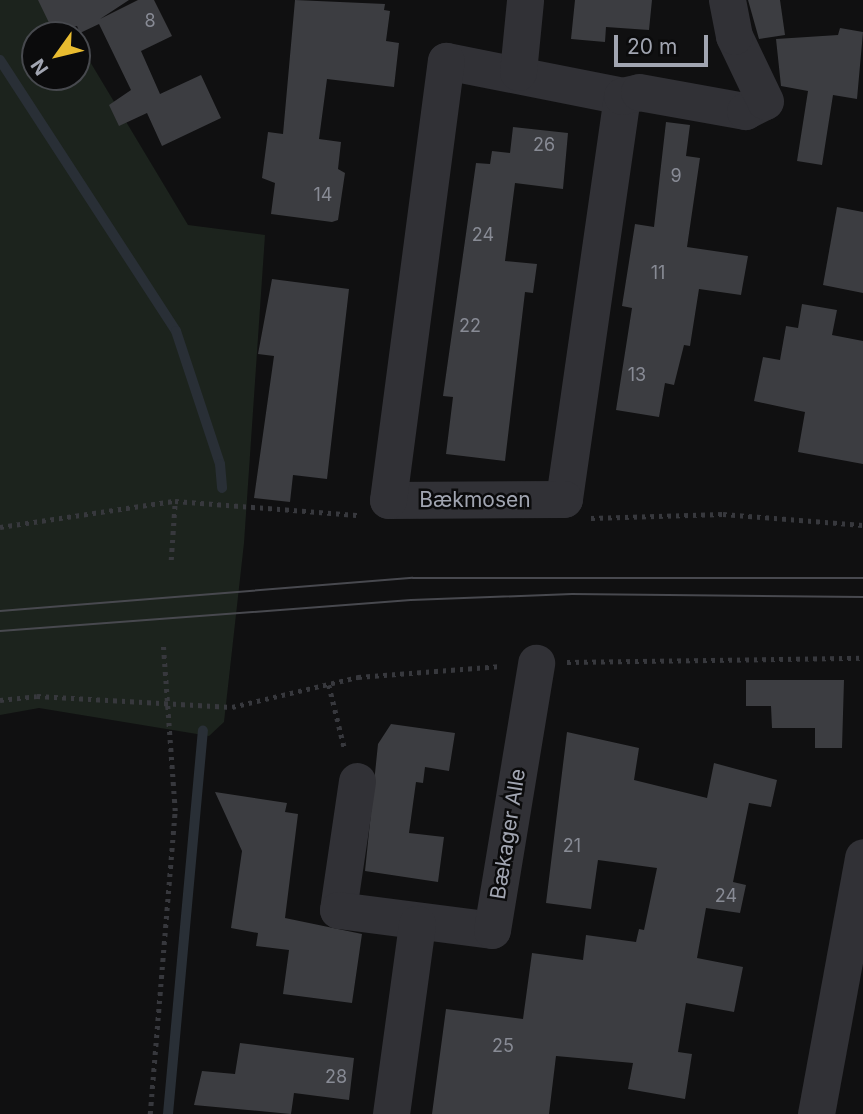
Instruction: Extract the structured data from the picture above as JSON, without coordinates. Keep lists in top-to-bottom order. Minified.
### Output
{"streets":{"street":["Bækmosen","Bækager Alle"]},"house_numbers":["8","26","9","14","24","11","22","13","21","24","25","28"],"scale_bar":"20 m","north":"bottom left"}
